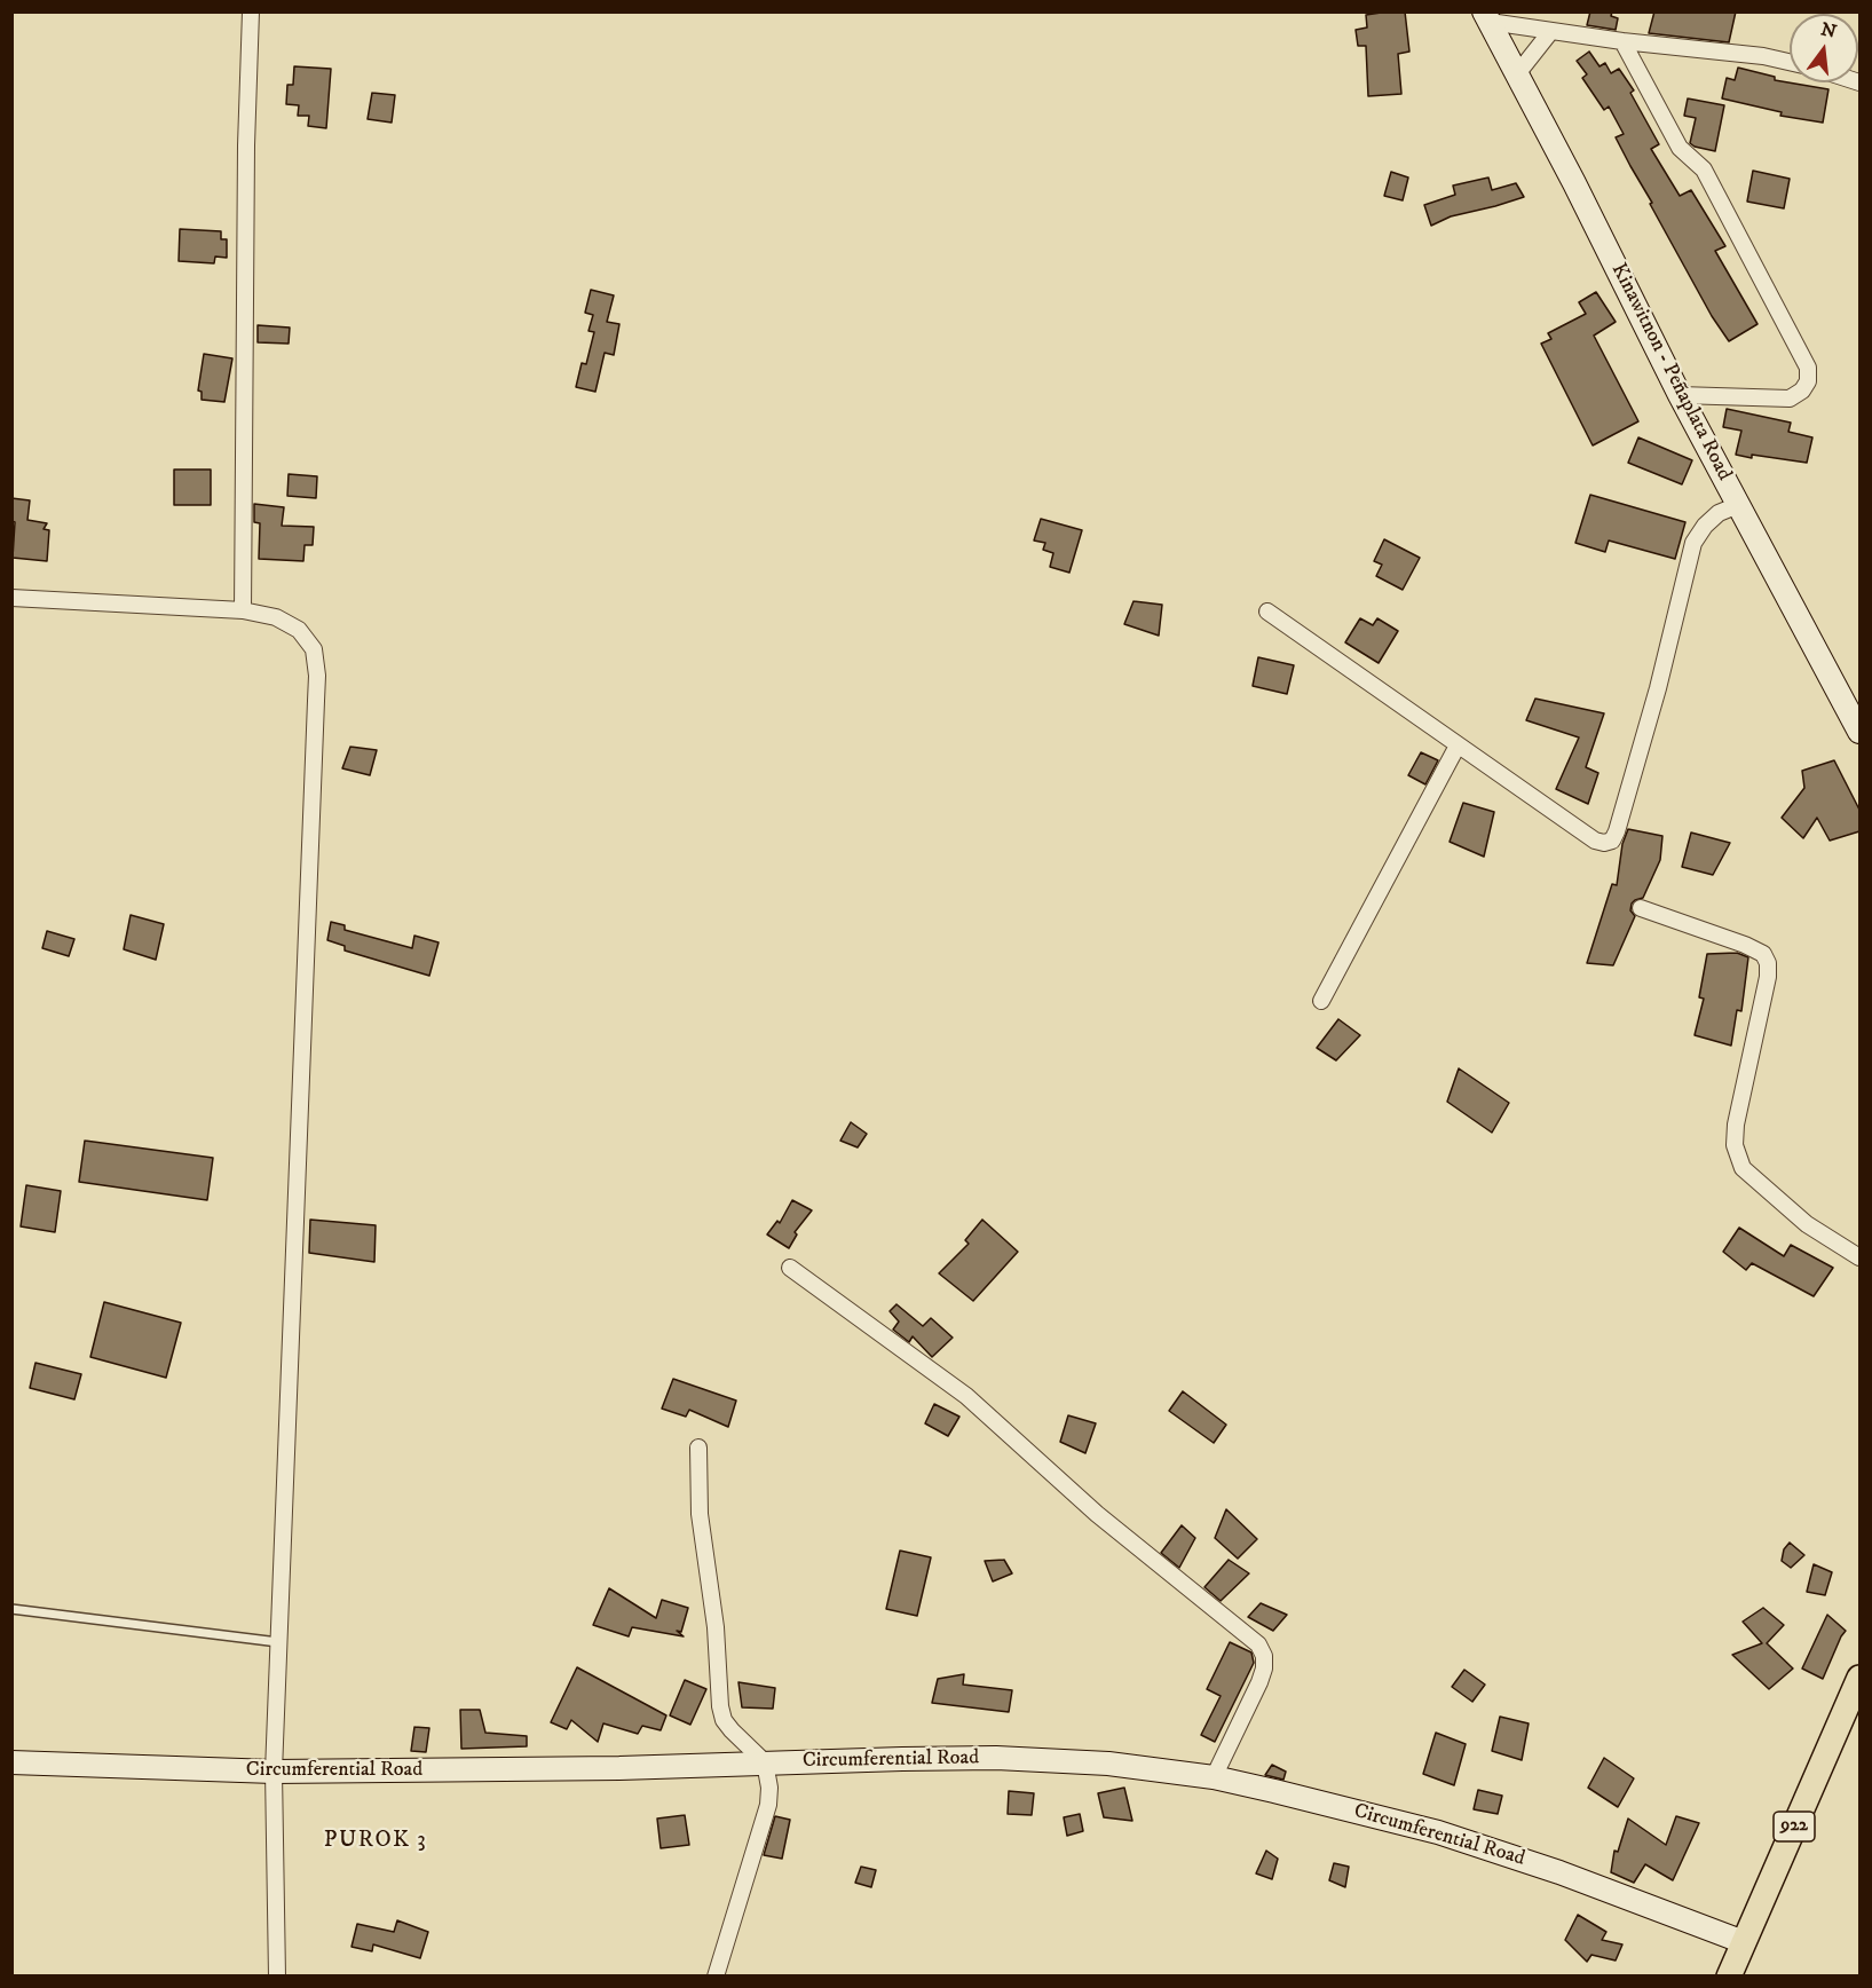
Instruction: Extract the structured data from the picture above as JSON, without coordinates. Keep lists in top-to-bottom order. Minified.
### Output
{"streets":{"main road":["Kinawitnon - Peñaplata Road","Circumferential Road","922"]},"crossings":[["Circumferential Road","922"]],"districts":["PUROK 3"],"north":"top"}
